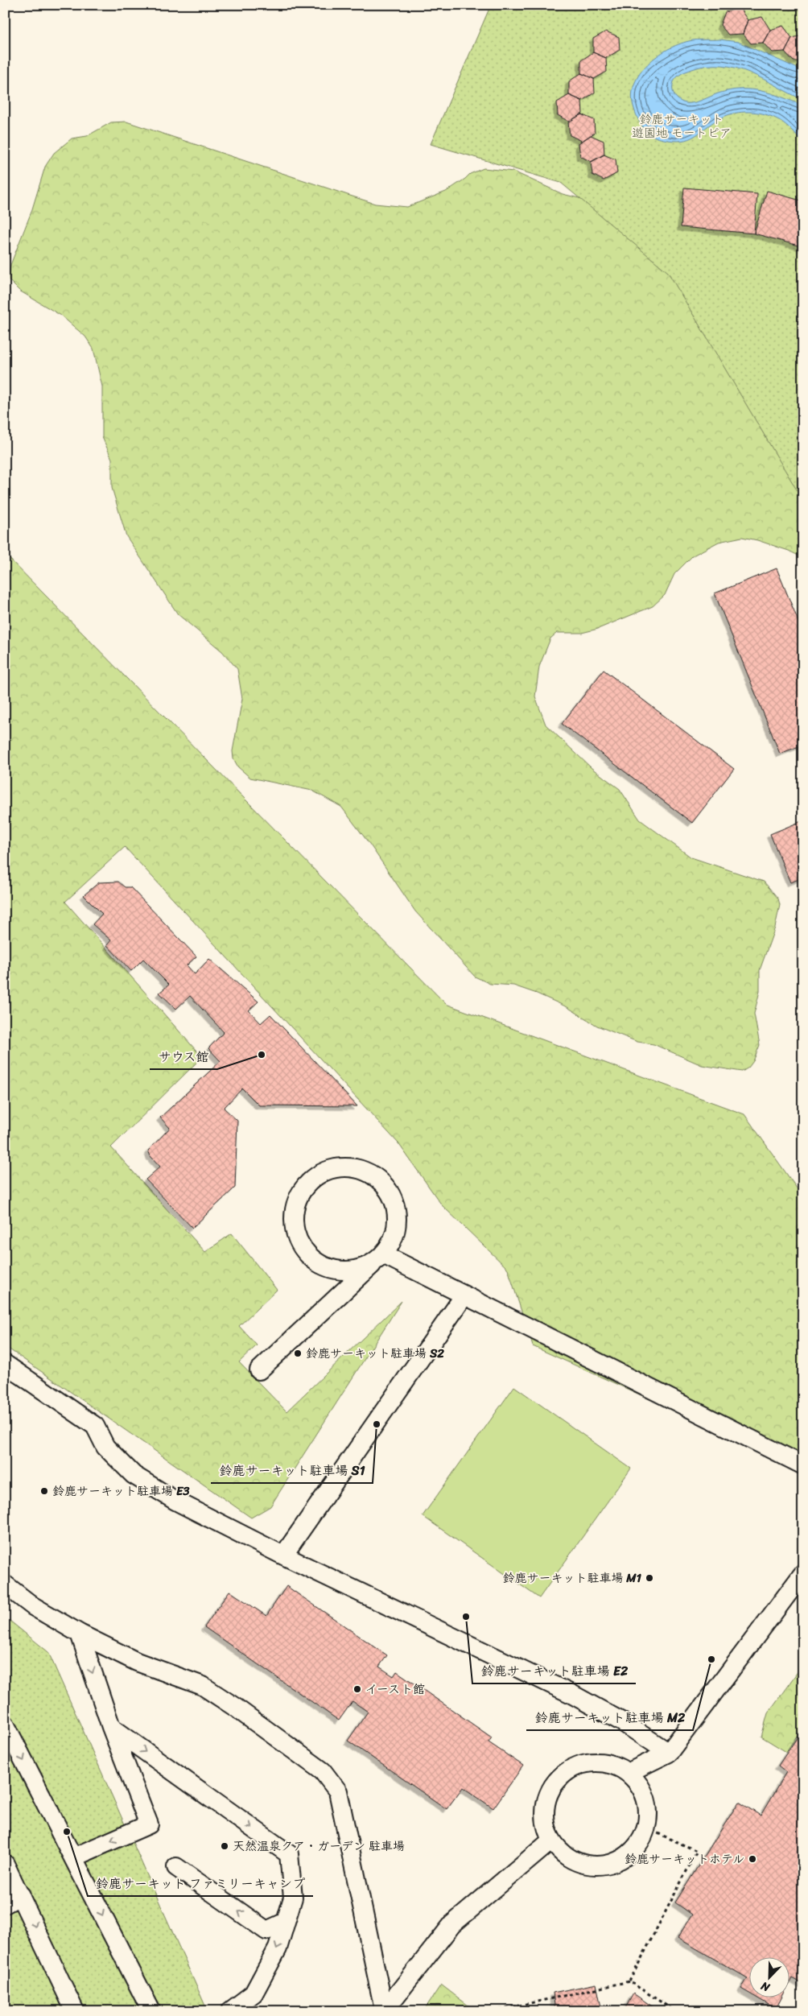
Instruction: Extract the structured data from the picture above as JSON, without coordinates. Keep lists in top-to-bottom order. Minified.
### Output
{"parks":["鈴鹿サーキット 遊園地 モートピア"],"places":["サウス館","鈴鹿サーキット駐車場 S2","鈴鹿サーキット駐車場 S1","鈴鹿サーキット駐車場 E3","鈴鹿サーキット駐車場 M1","鈴鹿サーキット駐車場 E2","鈴鹿サーキット駐車場 M2","イースト館","鈴鹿サーキット ファミリーキャンプ","天然温泉クア・ガーデン 駐車場","鈴鹿サーキットホテル"],"north":"bottom left"}
